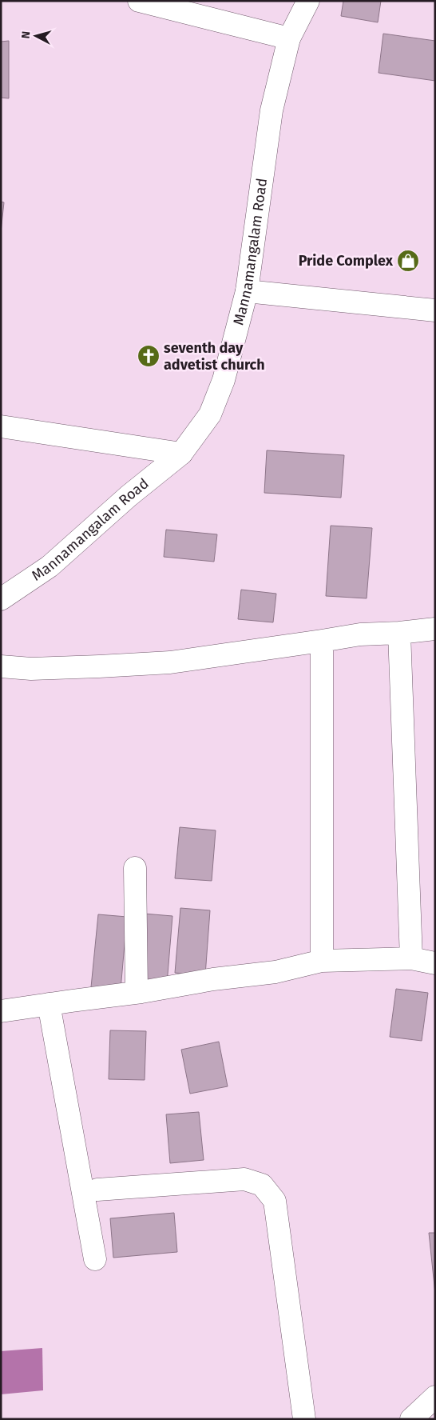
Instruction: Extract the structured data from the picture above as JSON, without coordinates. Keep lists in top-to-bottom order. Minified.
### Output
{"streets":{"street":["Mannamangalam Road"]},"places":{"shop":["Pride Complex"],"church":["seventh day advetist church"]},"north":"left"}
